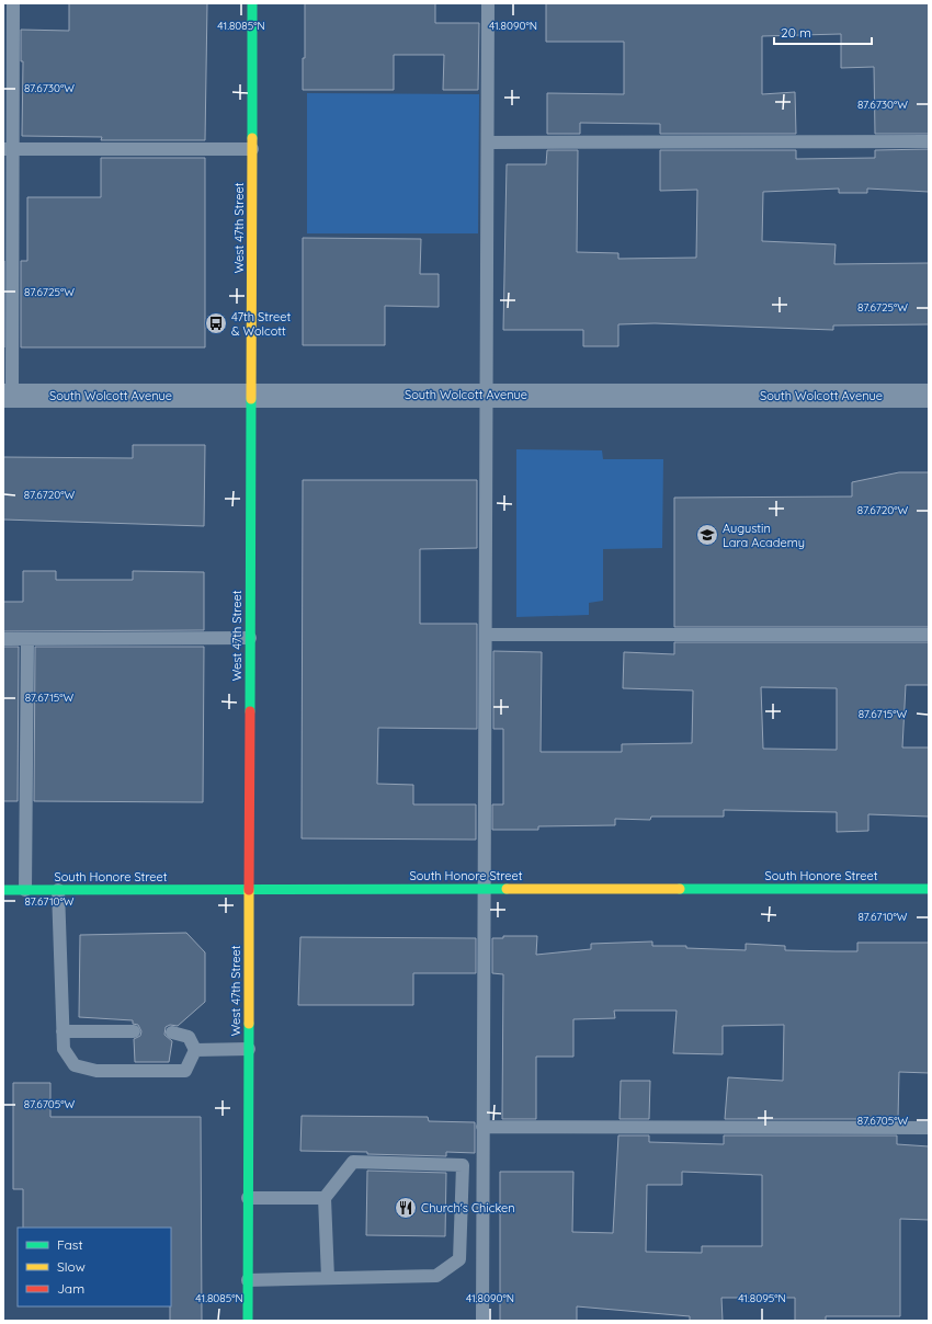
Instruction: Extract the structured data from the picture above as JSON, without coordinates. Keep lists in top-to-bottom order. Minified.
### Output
{"streets":{"main road":["West 47th Street","South Honore Street"],"street":["South Wolcott Avenue"]},"crossings":[["West 47th Street","South Wolcott Avenue"],["West 47th Street","South Honore Street"]],"places":{"bus stop":["47th Street & Wolcott"],"school or university":["Augustin Lara Academy"],"restaurant":["Church's Chicken"]},"legend":["Fast","Slow","Jam"],"scale_bar":"20 m","coordinates":["41.8085°N","41.8090°N","87.6730°W","87.6725°W","87.6720°W","87.6715°W","87.6710°W","87.6705°W","41.8095°N"]}
